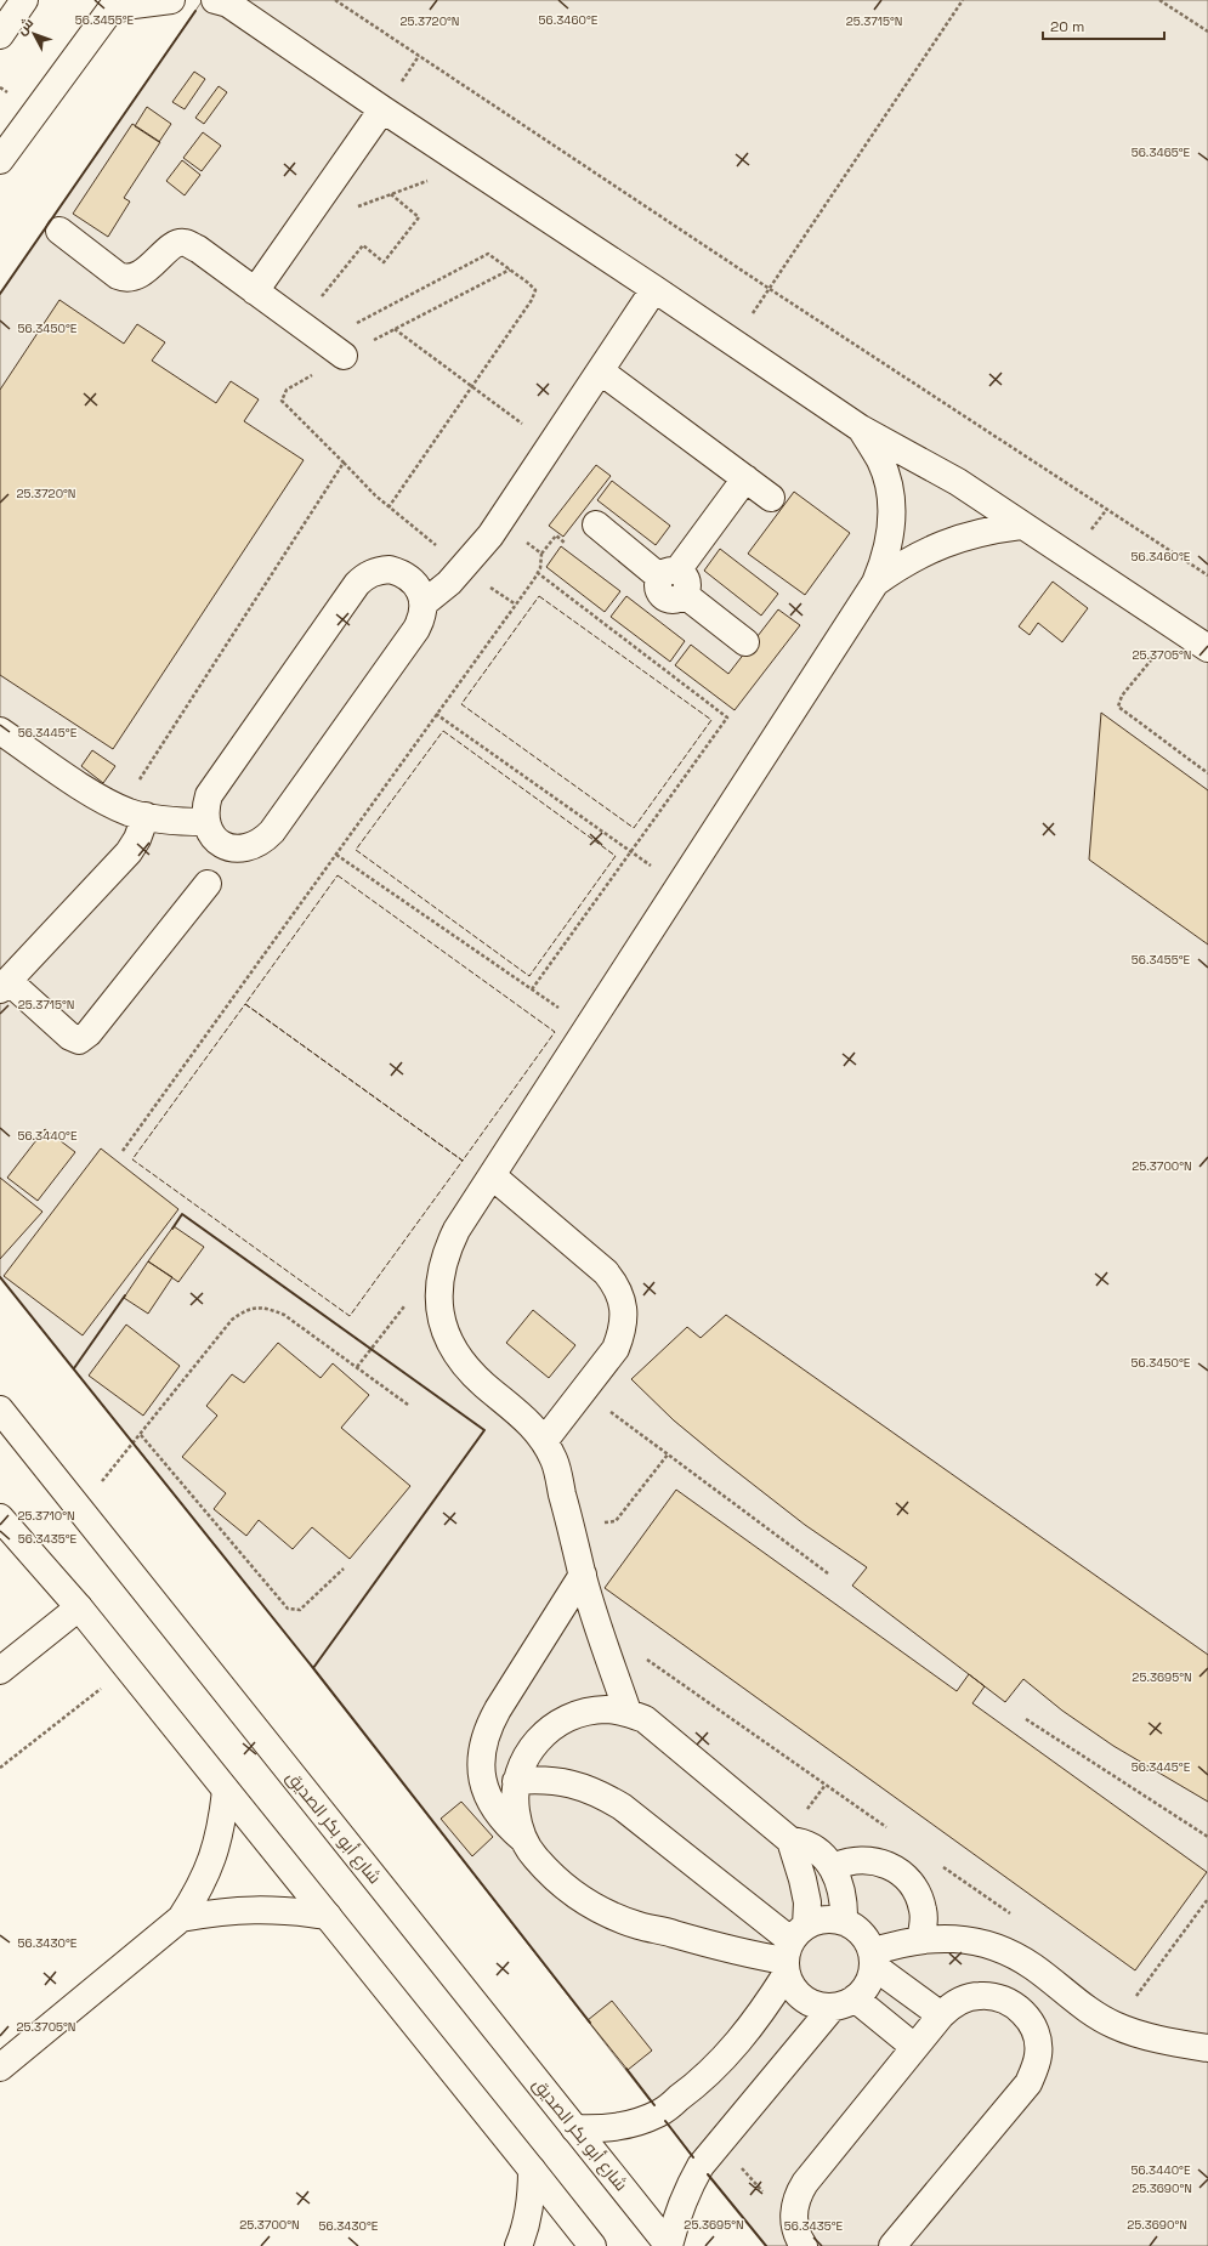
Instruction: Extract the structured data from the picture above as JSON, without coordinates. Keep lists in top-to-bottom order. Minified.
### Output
{"streets":{"main road":["شارع أبو بكر الصديق"]},"scale_bar":"20 m","north":"top left","coordinates":["56.3455°E","56.3460°E","25.3720°N","25.3715°N","56.3465°E","56.3450°E","25.3705°N","56.3445°E","56.3440°E","25.3700°N","25.3710°N","56.3435°E","25.3695°N","56.3430°E","25.3690°N"]}
